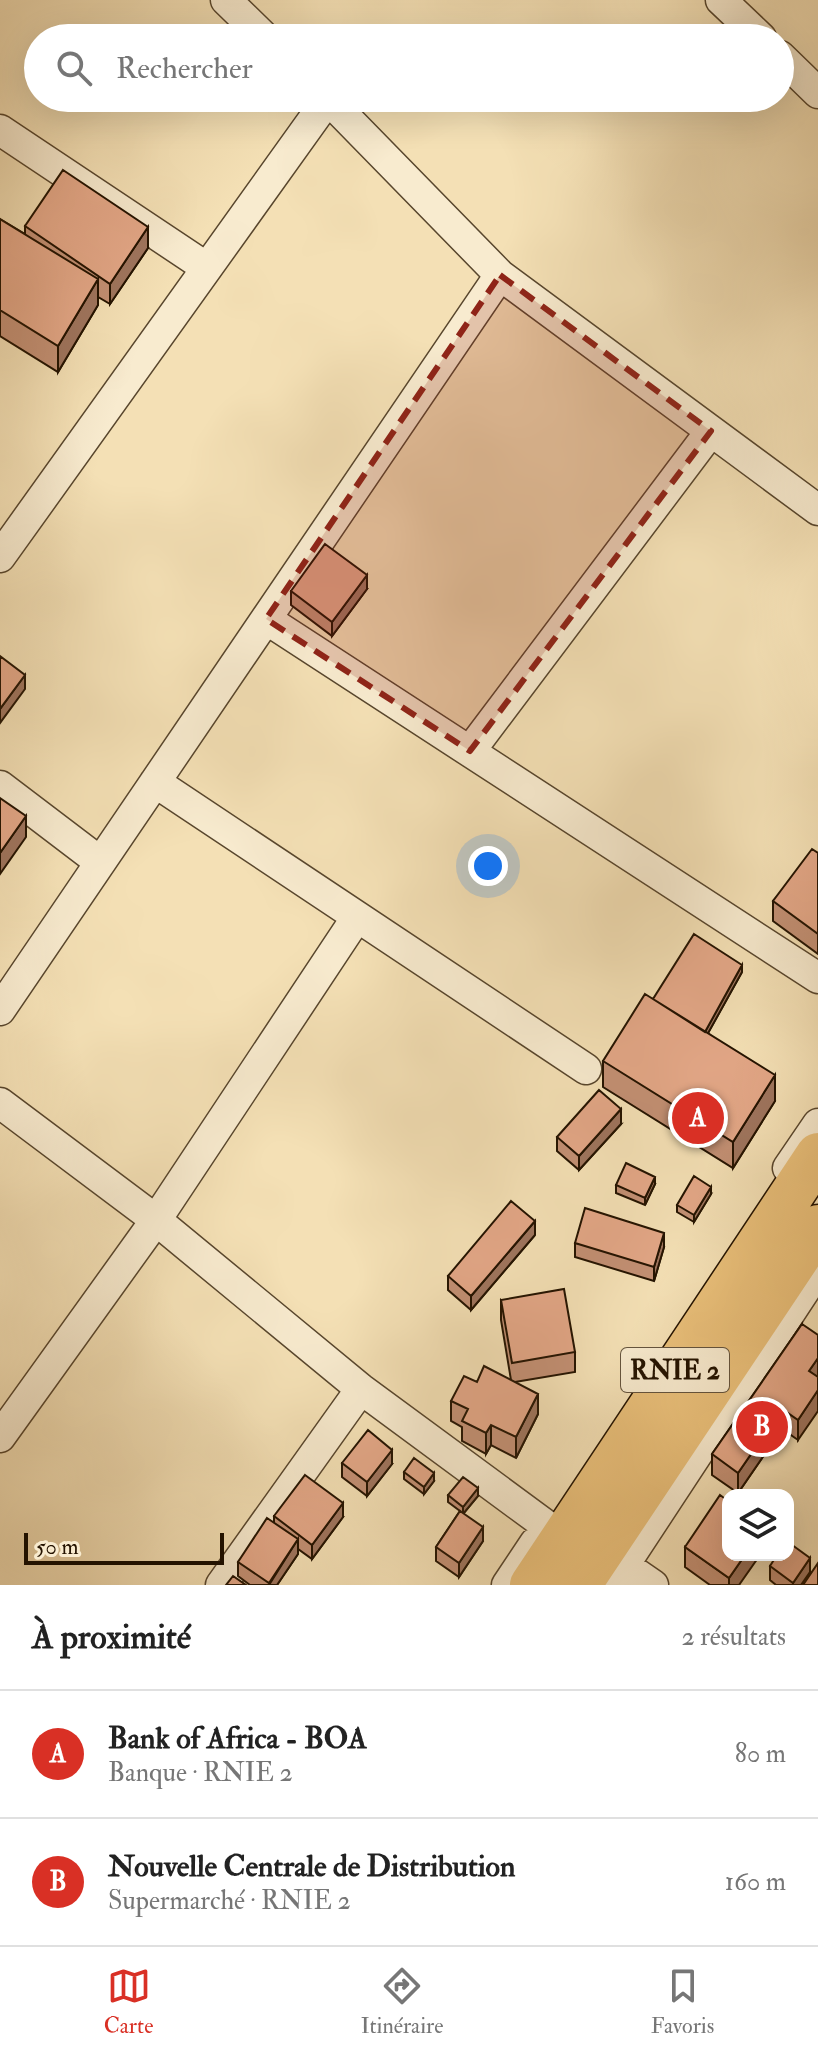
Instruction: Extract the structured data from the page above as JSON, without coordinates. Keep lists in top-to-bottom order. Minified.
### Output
{"streets":{"highway":["RNIE 2"]},"scale_bar":"50 m","page":{"search":"Rechercher","pins":["A","B"],"scale":"50 m","heading":["À proximité","2 résultats"],"list":[{"mark":"A","name":"Bank of Africa - BOA","note":"Banque · RNIE 2","value":"80 m"},{"mark":"B","name":"Nouvelle Centrale de Distribution","note":"Supermarché · RNIE 2","value":"160 m"}],"nav":["Carte","Itinéraire","Favoris"]}}
